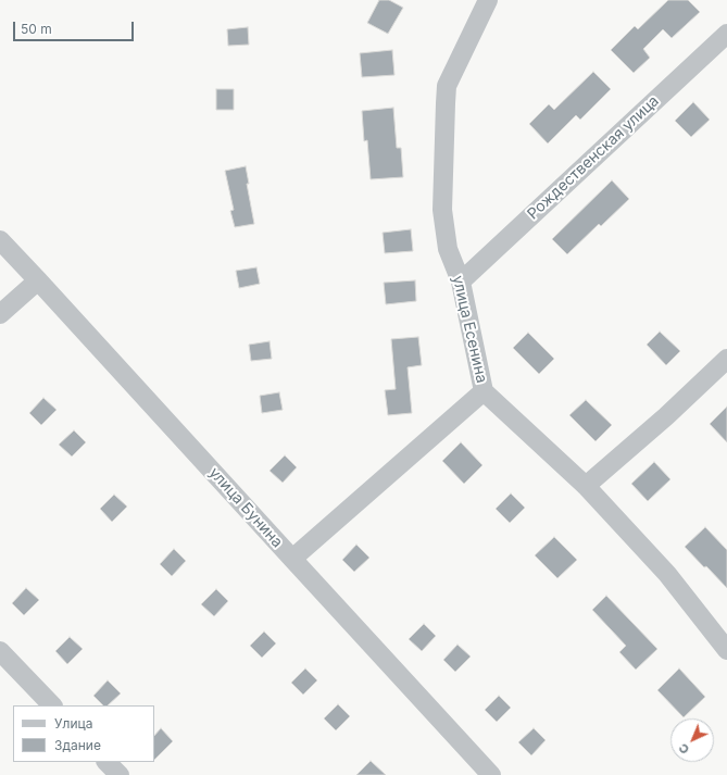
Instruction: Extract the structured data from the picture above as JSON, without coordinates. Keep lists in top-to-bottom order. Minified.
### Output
{"streets":{"street":["Рождественская улица","улица Есенина","улица Бунина"]},"crossings":[["Рождественская улица","улица Есенина"]],"legend":["Улица","Здание"],"scale_bar":"50 m","north":"bottom left"}
